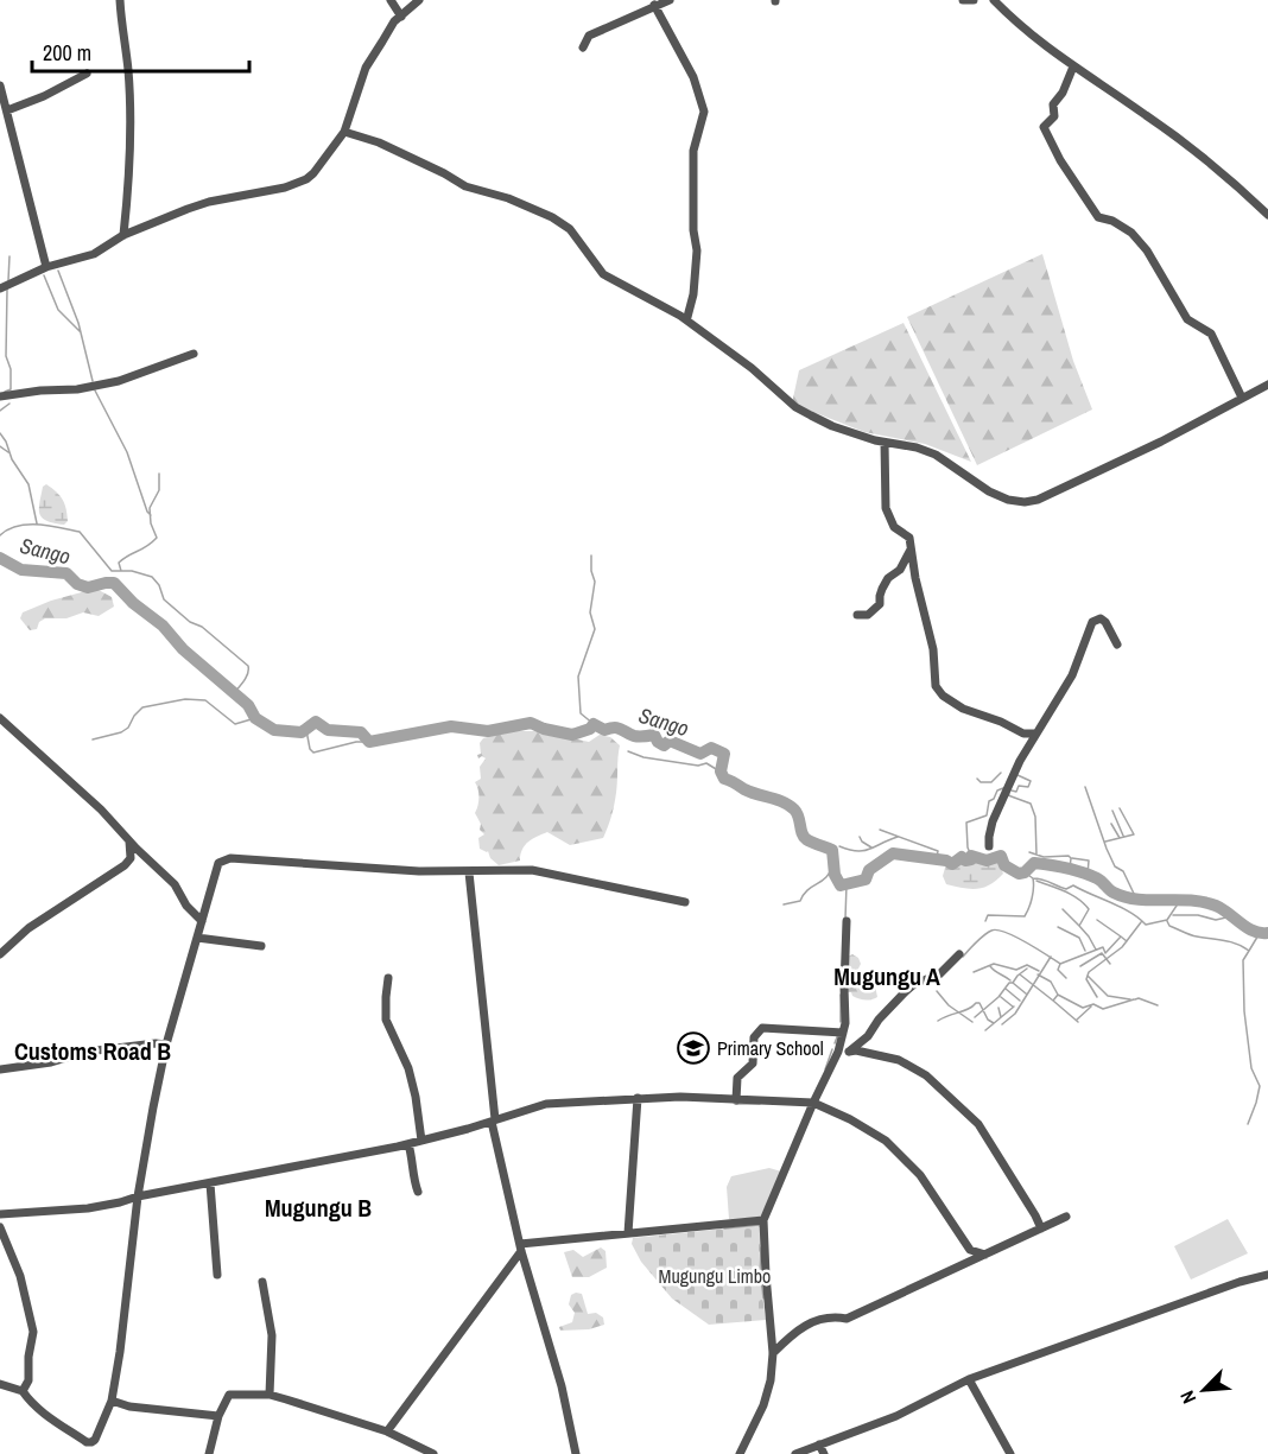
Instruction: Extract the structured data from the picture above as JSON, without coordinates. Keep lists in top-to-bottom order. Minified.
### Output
{"districts":["Mugungu A","Customs Road B","Mugungu B"],"water":["Sango"],"parks":["Mugungu Limbo"],"places":{"school or university":["Primary School"]},"scale_bar":"200 m","north":"bottom left"}
